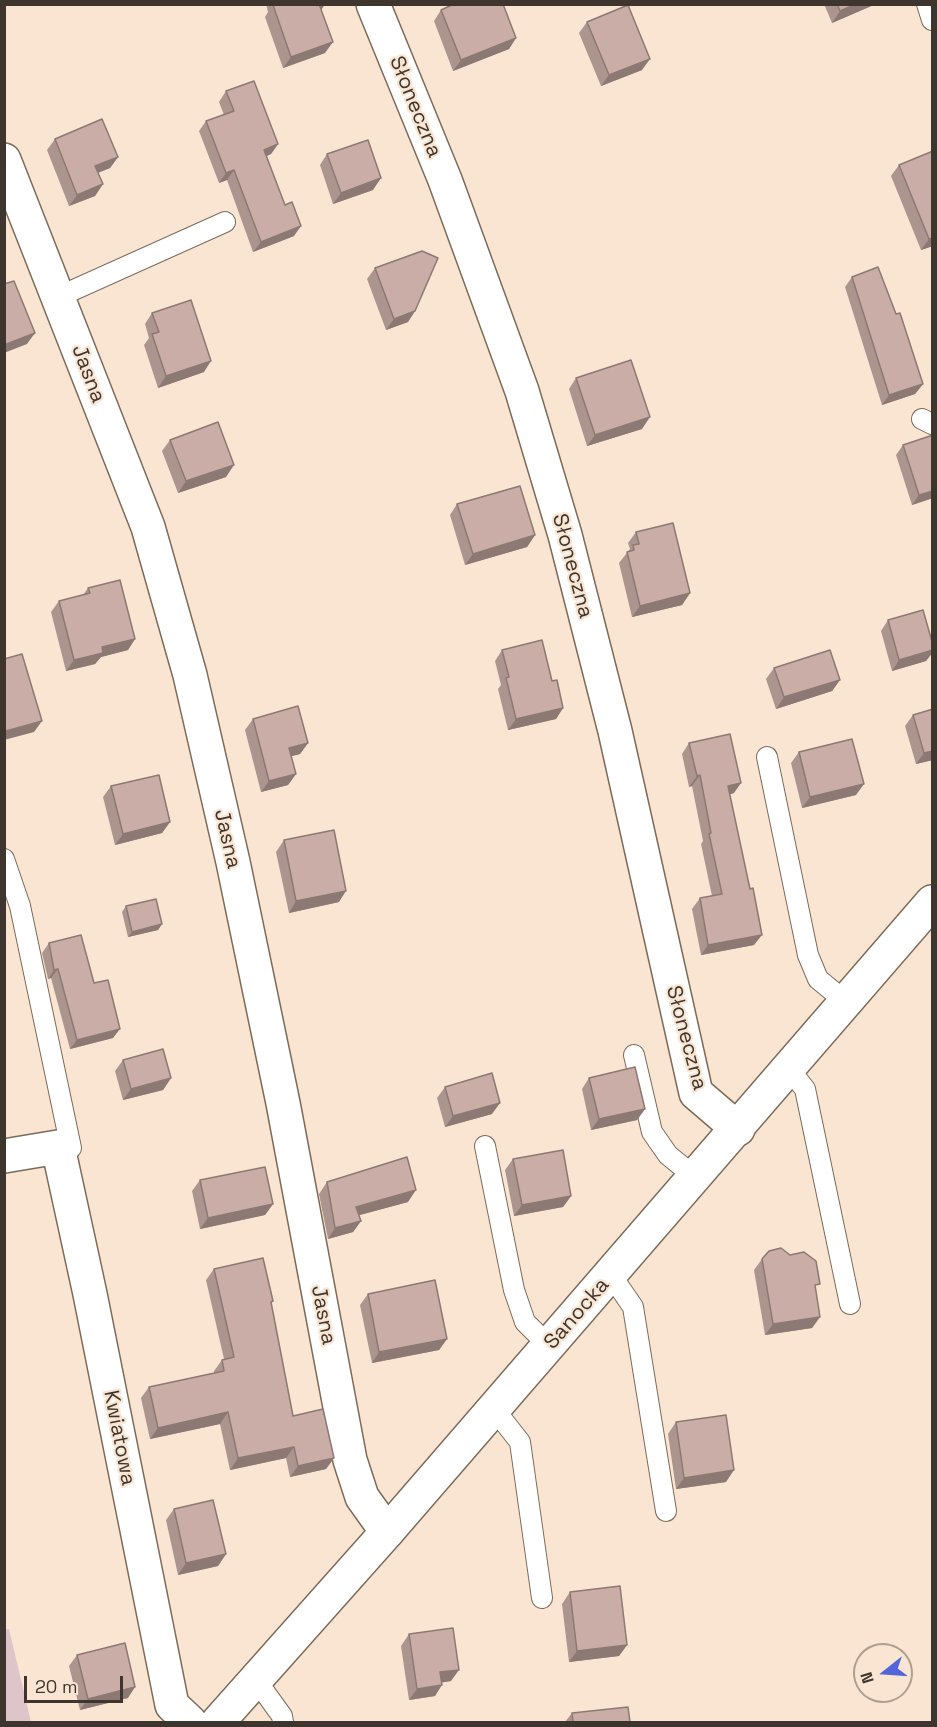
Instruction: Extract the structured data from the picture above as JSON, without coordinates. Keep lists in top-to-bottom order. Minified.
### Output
{"streets":{"street":["Słoneczna","Jasna","Sanocka","Kwiatowa"]},"crossings":[["Słoneczna","Sanocka"],["Jasna","Sanocka"]],"scale_bar":"20 m","north":"left"}
